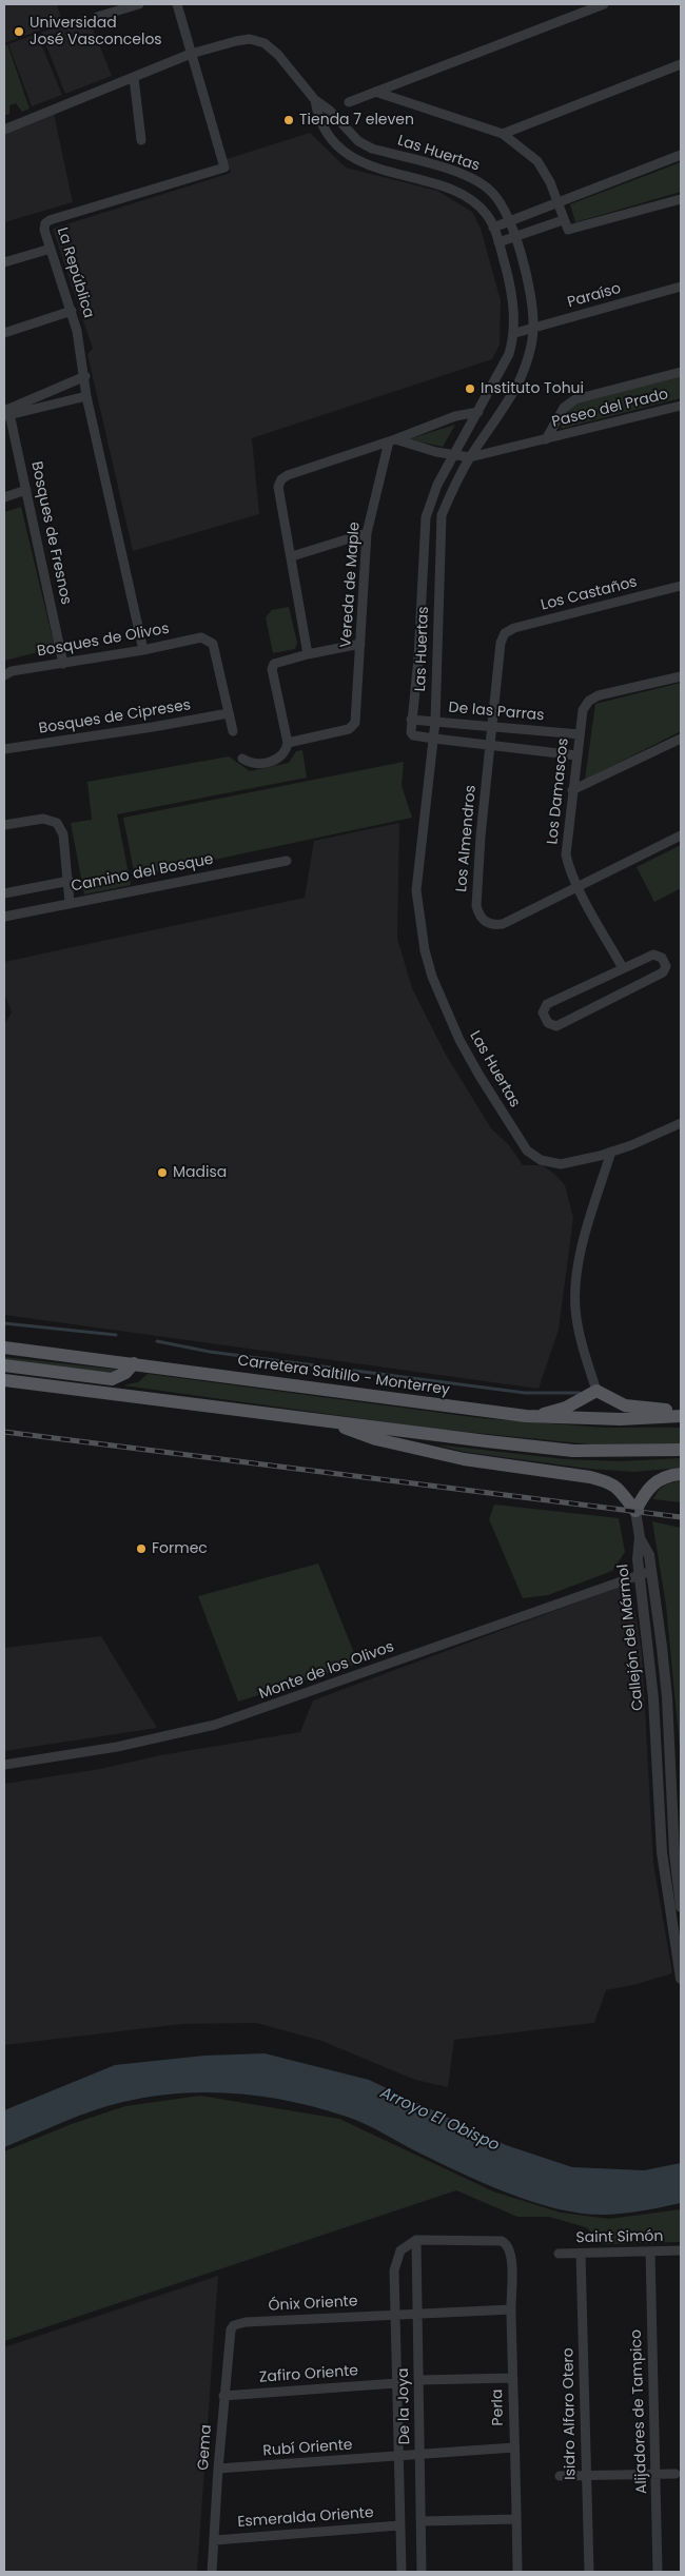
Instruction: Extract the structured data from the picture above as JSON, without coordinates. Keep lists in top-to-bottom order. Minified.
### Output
{"streets":{"main road":["Carretera Saltillo - Monterrey"],"street":["Las Huertas","La República","Paraíso","Paseo del Prado","Bosques de Fresnos","Vereda de Maple","Los Castaños","Bosques de Olivos","De las Parras","Bosques de Cipreses","Los Damascos","Los Almendros","Camino del Bosque","Callejón del Mármol","Monte de los Olivos","Saint Simón","Ónix Oriente","Zafiro Oriente","De la Joya","Perla","Alijadores de Tampico","Isidro Alfaro Otero","Gema","Rubí Oriente","Esmeralda Oriente"]},"crossings":[["Las Huertas","La República"],["Las Huertas","Paraíso"],["Las Huertas","Paseo del Prado"],["Las Huertas","De las Parras"],["La República","Bosques de Olivos"],["Paseo del Prado","Vereda de Maple"],["Bosques de Fresnos","Bosques de Olivos"],["Los Castaños","Los Almendros"],["Bosques de Olivos","Bosques de Cipreses"],["De las Parras","Los Damascos"],["De las Parras","Los Almendros"],["Los Damascos","Los Almendros"],["Callejón del Mármol","Monte de los Olivos"],["Saint Simón","Alijadores de Tampico"],["Saint Simón","Isidro Alfaro Otero"],["Ónix Oriente","De la Joya"],["Ónix Oriente","Perla"],["Ónix Oriente","Gema"],["Zafiro Oriente","De la Joya"],["Zafiro Oriente","Gema"],["De la Joya","Perla"],["De la Joya","Rubí Oriente"],["De la Joya","Esmeralda Oriente"],["Perla","Rubí Oriente"],["Gema","Rubí Oriente"],["Gema","Esmeralda Oriente"]],"water":["Arroyo El Obispo"],"places":["Universidad José Vasconcelos","Tienda 7 eleven","Instituto Tohui","Madisa","Formec"]}
